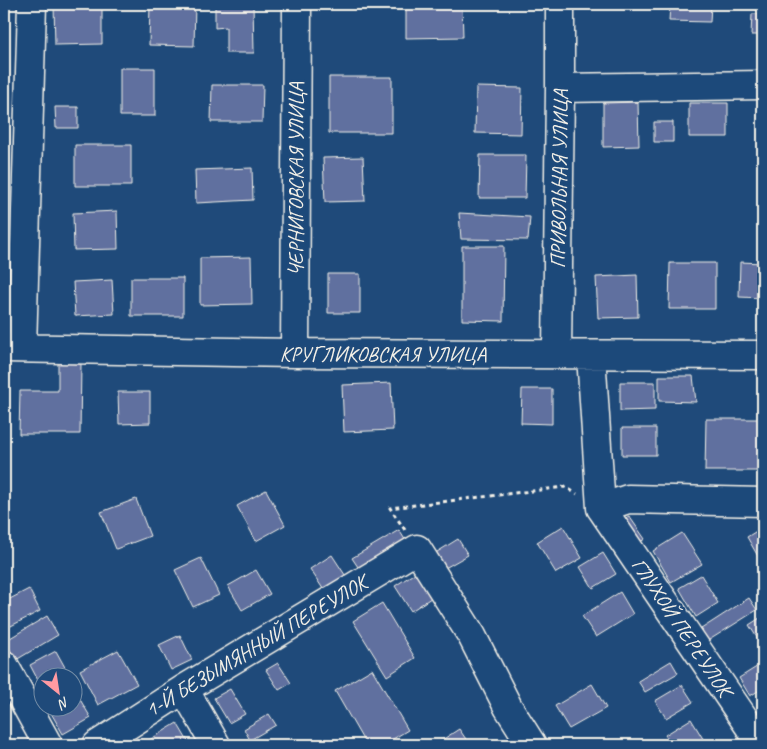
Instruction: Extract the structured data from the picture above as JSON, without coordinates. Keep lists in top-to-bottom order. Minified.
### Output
{"streets":{"street":["ЧЕРНИГОВСКАЯ УЛИЦА","ПРИВОЛЬНАЯ УЛИЦА","КРУГЛИКОВСКАЯ УЛИЦА","ГЛУХОЙ ПЕРЕУЛОК","1-Й БЕЗЫМЯННЫЙ ПЕРЕУЛОК"]},"crossings":[["ЧЕРНИГОВСКАЯ УЛИЦА","КРУГЛИКОВСКАЯ УЛИЦА"],["ПРИВОЛЬНАЯ УЛИЦА","КРУГЛИКОВСКАЯ УЛИЦА"]],"north":"bottom right"}
